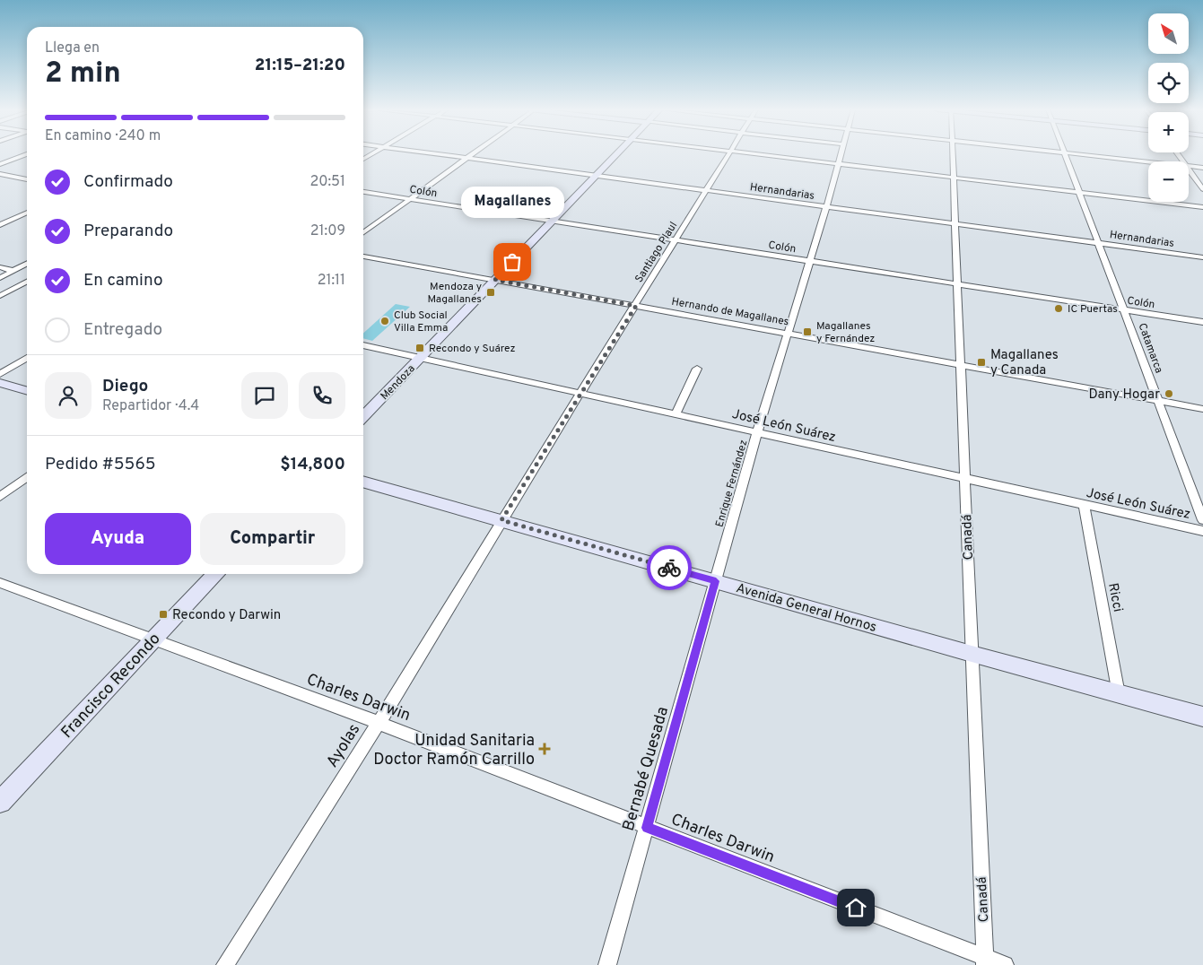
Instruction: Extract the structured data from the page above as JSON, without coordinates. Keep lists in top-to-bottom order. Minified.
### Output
{"streets":{"street":["Colón","Hernandarias","Santiago Plaul","Hernando de Magallanes","Catamarca","Mendoza","José León Suárez","Enrique Fernández","Canadá","Ricci","Avenida General Hornos","Francisco Recondo","Charles Darwin","Ayolas","Bernabé Quesada"]},"crossings":[["Colón","Santiago Plaul"],["Colón","Catamarca"],["Colón","Mendoza"],["Colón","Enrique Fernández"],["Colón","Canadá"],["Hernandarias","Santiago Plaul"],["Hernandarias","Catamarca"],["Hernandarias","Mendoza"],["Hernandarias","Enrique Fernández"],["Hernandarias","Canadá"],["Santiago Plaul","Hernando de Magallanes"],["Santiago Plaul","José León Suárez"],["Santiago Plaul","Avenida General Hornos"],["Santiago Plaul","Ayolas"],["Hernando de Magallanes","Catamarca"],["Hernando de Magallanes","Mendoza"],["Hernando de Magallanes","Enrique Fernández"],["Hernando de Magallanes","Canadá"],["Mendoza","José León Suárez"],["José León Suárez","Enrique Fernández"],["José León Suárez","Canadá"],["José León Suárez","Ricci"],["Enrique Fernández","Avenida General Hornos"],["Enrique Fernández","Bernabé Quesada"],["Canadá","Avenida General Hornos"],["Canadá","Charles Darwin"],["Ricci","Avenida General Hornos"],["Avenida General Hornos","Ayolas"],["Avenida General Hornos","Bernabé Quesada"],["Francisco Recondo","Charles Darwin"],["Charles Darwin","Ayolas"],["Charles Darwin","Bernabé Quesada"]],"places":{"other":["Magallanes","IC Puertas","Club Social Villa Emma","Dany Hogar"],"transit":["Mendoza y Magallanes","Magallanes y Fernández","Recondo y Suárez","Magallanes y Canada","Recondo y Darwin"],"health":["Unidad Sanitaria Doctor Ramón Carrillo"]},"north":"top left","page":{"map_buttons":["+","−"],"heading":["2 min","Llega en","21:15–21:20"],"panel":["Diego","Repartidor · 4.4","Pedido #5565","$14,800"],"bar":"En camino · 240 m","list":[["Confirmado","20:51"],["Preparando","21:09"],["En camino","21:11"],"Entregado"],"bubble":"Magallanes","buttons":["Ayuda","Compartir"]}}
